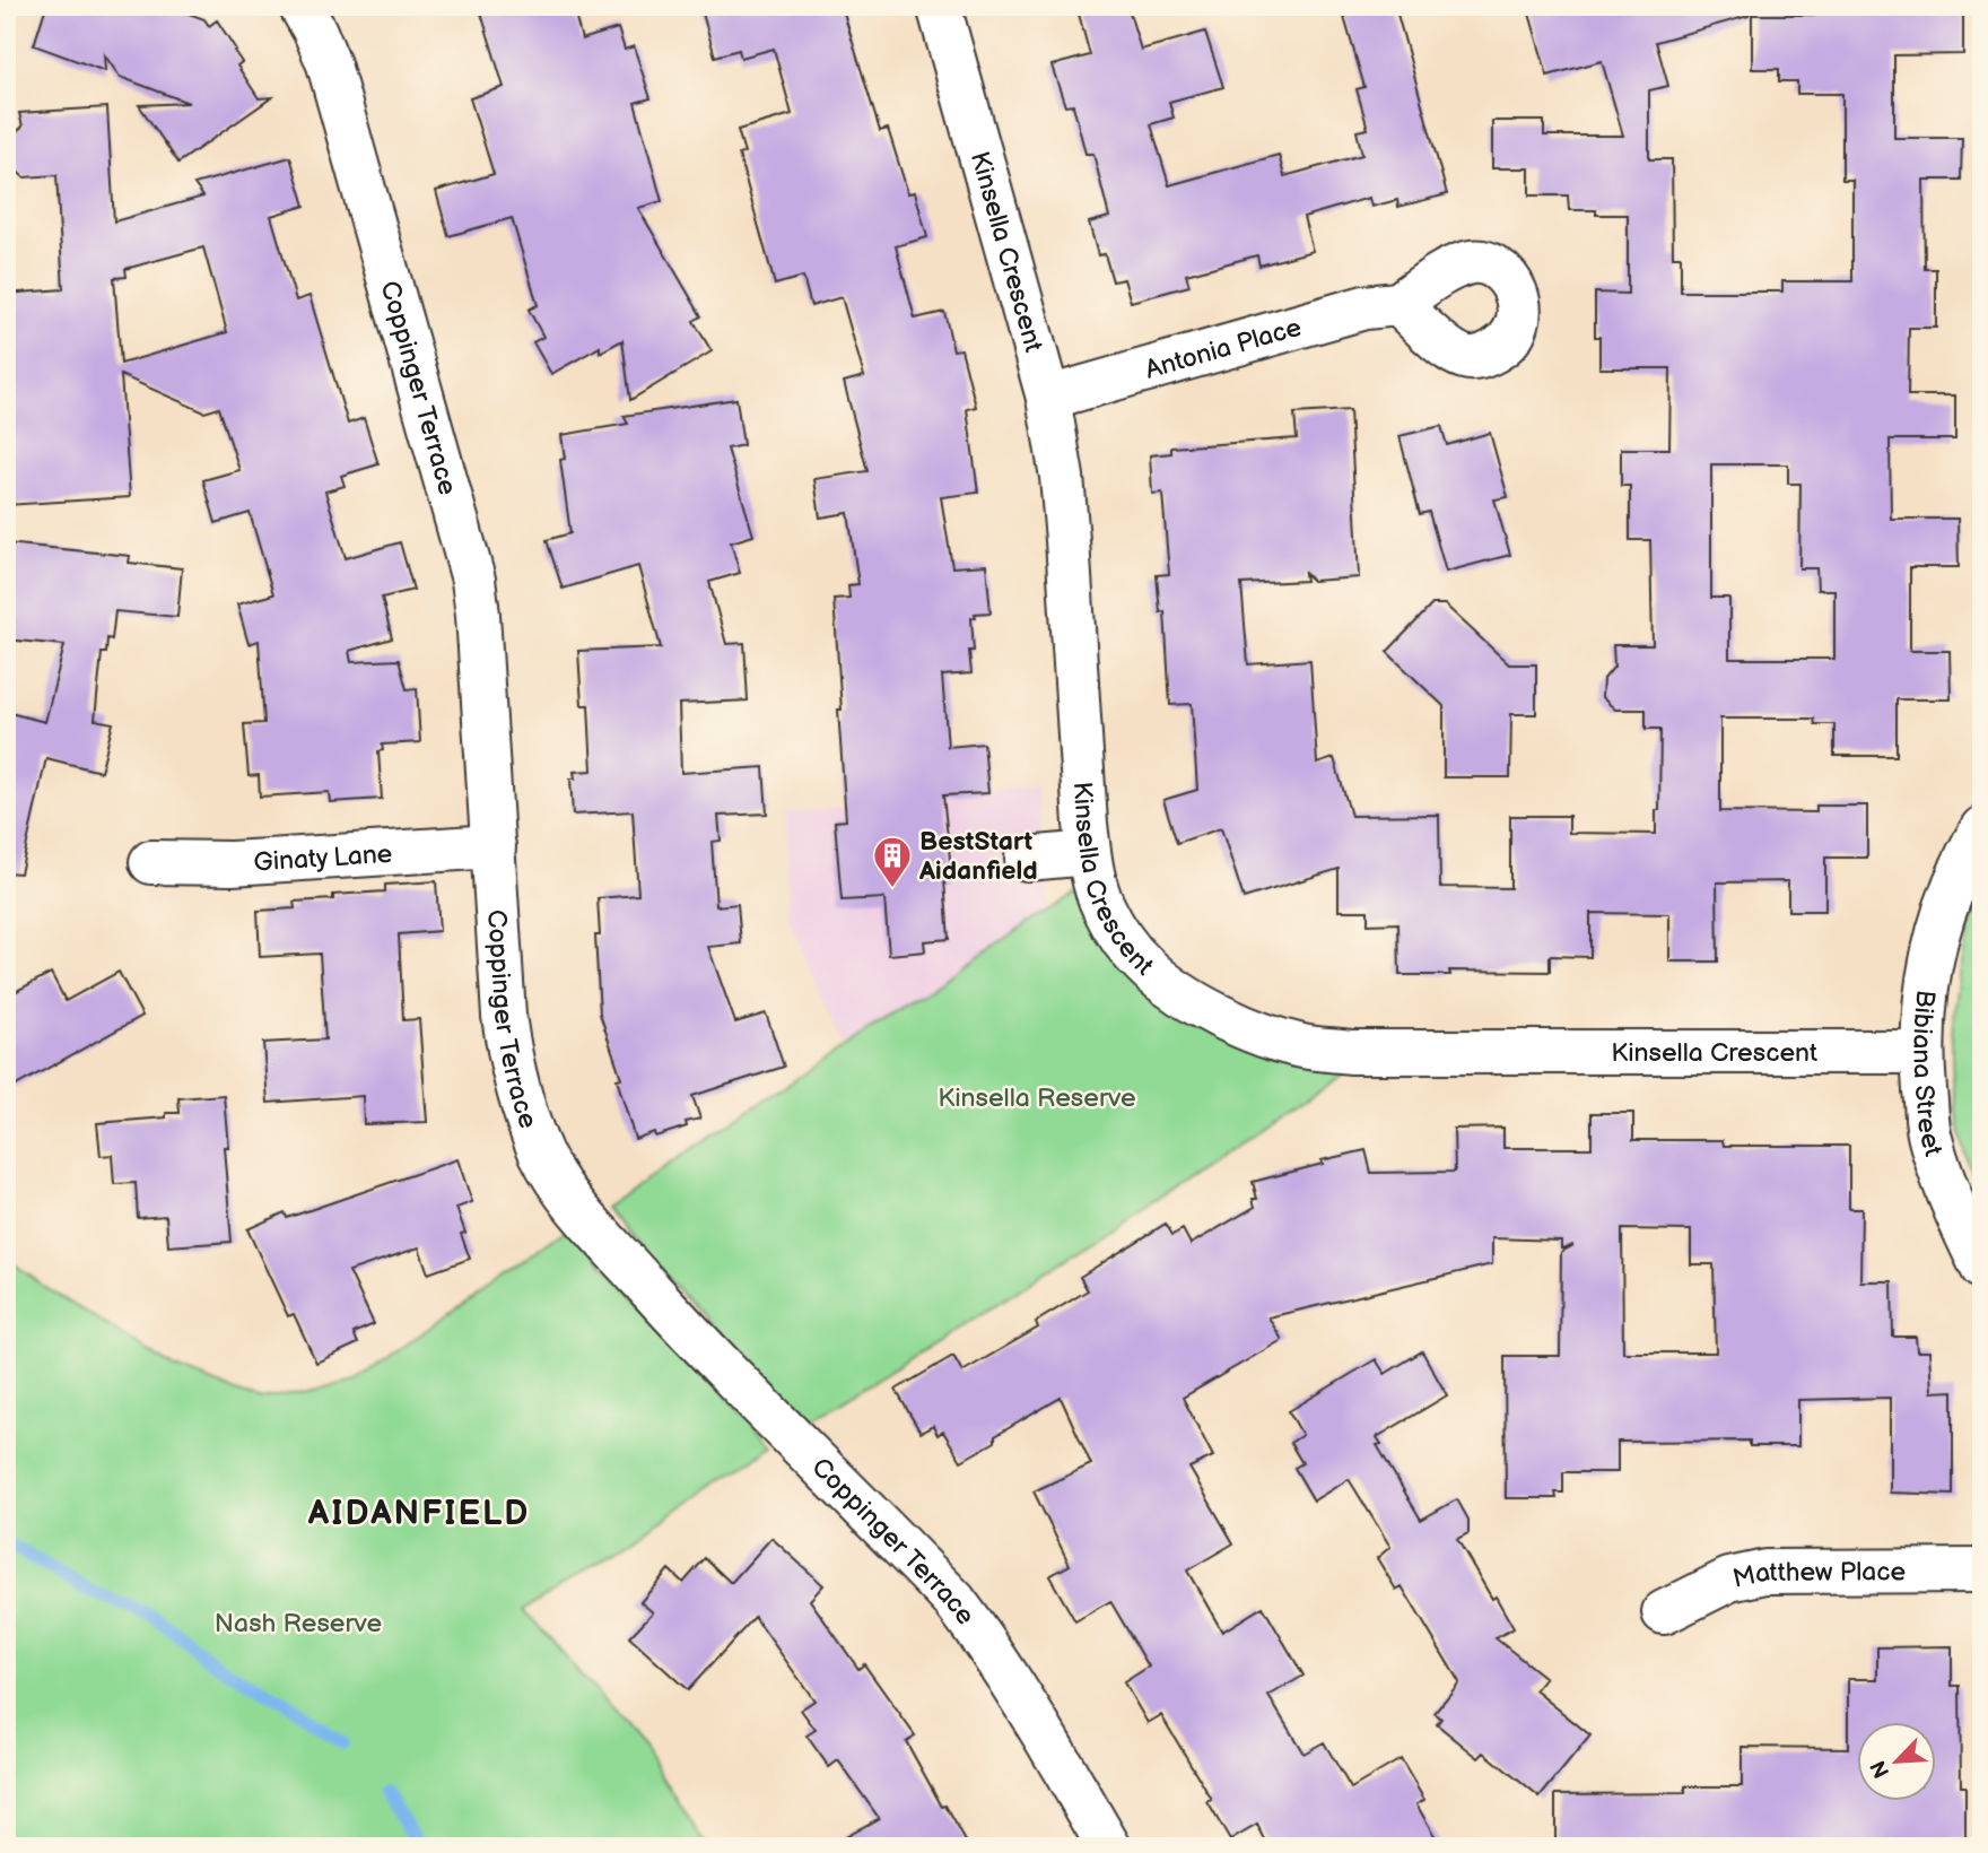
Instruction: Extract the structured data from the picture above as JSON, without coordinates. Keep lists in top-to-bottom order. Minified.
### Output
{"streets":{"street":["Kinsella Crescent","Antonia Place","Coppinger Terrace","Ginaty Lane","Bibiana Street","Matthew Place"]},"crossings":[["Kinsella Crescent","Antonia Place"],["Kinsella Crescent","Bibiana Street"],["Coppinger Terrace","Ginaty Lane"]],"districts":["AIDANFIELD"],"parks":["Kinsella Reserve","Nash Reserve"],"places":{"building":["BestStart Aidanfield"]},"north":"bottom left"}
